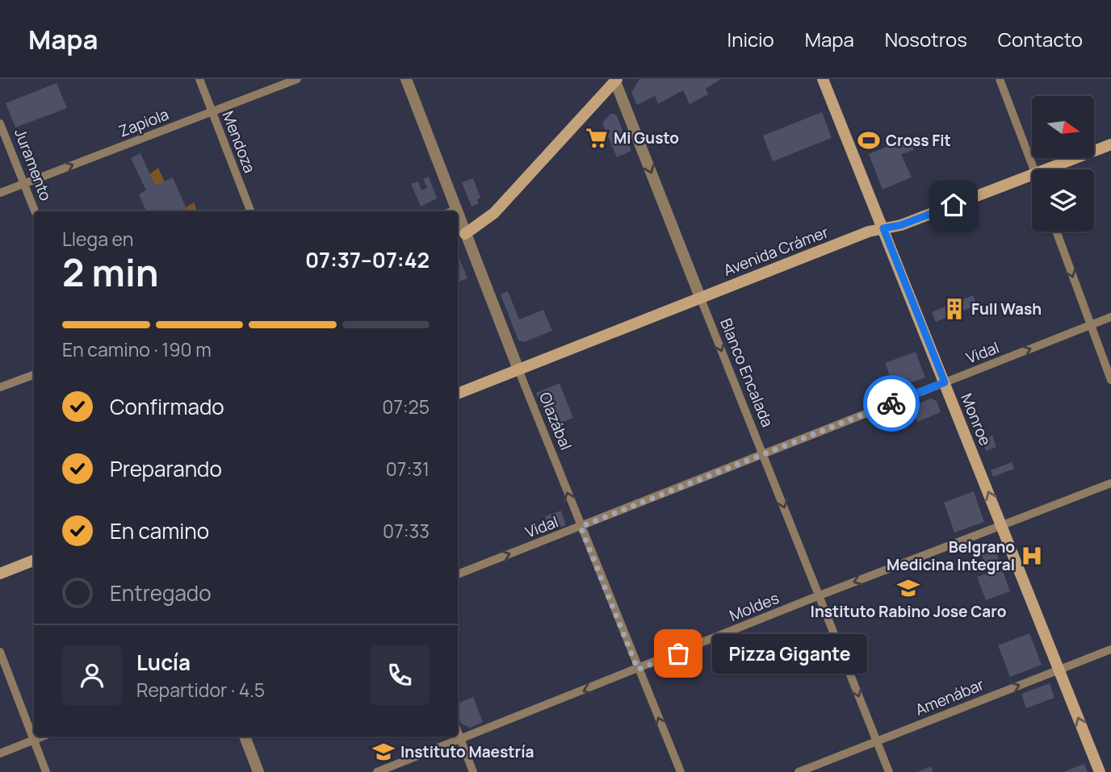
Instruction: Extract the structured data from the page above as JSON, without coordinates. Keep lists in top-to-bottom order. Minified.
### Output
{"streets":{"main road":["Avenida Crámer","Monroe"],"street":["Zapiola","Mendoza","Juramento","Vidal","Blanco Encalada","Olazábal","Moldes","Amenábar"]},"crossings":[["Zapiola","Mendoza"],["Zapiola","Juramento"],["Avenida Crámer","Blanco Encalada"],["Avenida Crámer","Monroe"],["Avenida Crámer","Olazábal"],["Vidal","Blanco Encalada"],["Vidal","Monroe"],["Vidal","Olazábal"],["Blanco Encalada","Moldes"],["Blanco Encalada","Amenábar"],["Monroe","Moldes"],["Monroe","Amenábar"],["Olazábal","Moldes"]],"one_way":["Zapiola","Vidal","Blanco Encalada","Monroe","Olazábal","Moldes","Amenábar"],"places":{"supermarket":["Mi Gusto"],"sports":["Cross Fit"],"building":["Full Wash"],"hospital":["Belgrano Medicina Integral"],"school or university":["Instituto Rabino Jose Caro","Instituto Maestría"],"other":["Pizza Gigante"]},"north":"right","page":{"header":"Mapa","nav":["Inicio","Mapa","Nosotros","Contacto"],"heading":["2 min","Llega en","07:37–07:42"],"panel":["Lucía","Repartidor · 4.5"],"bar":"En camino · 190 m","list":[["Confirmado","07:25"],["Preparando","07:31"],["En camino","07:33"],"Entregado"],"bubble":"Pizza Gigante"}}
